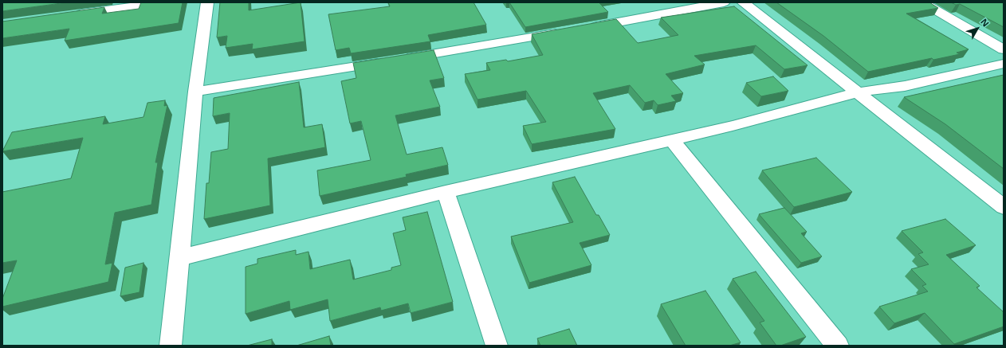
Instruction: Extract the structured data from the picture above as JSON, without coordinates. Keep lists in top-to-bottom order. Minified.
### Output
{"north":"top right"}
